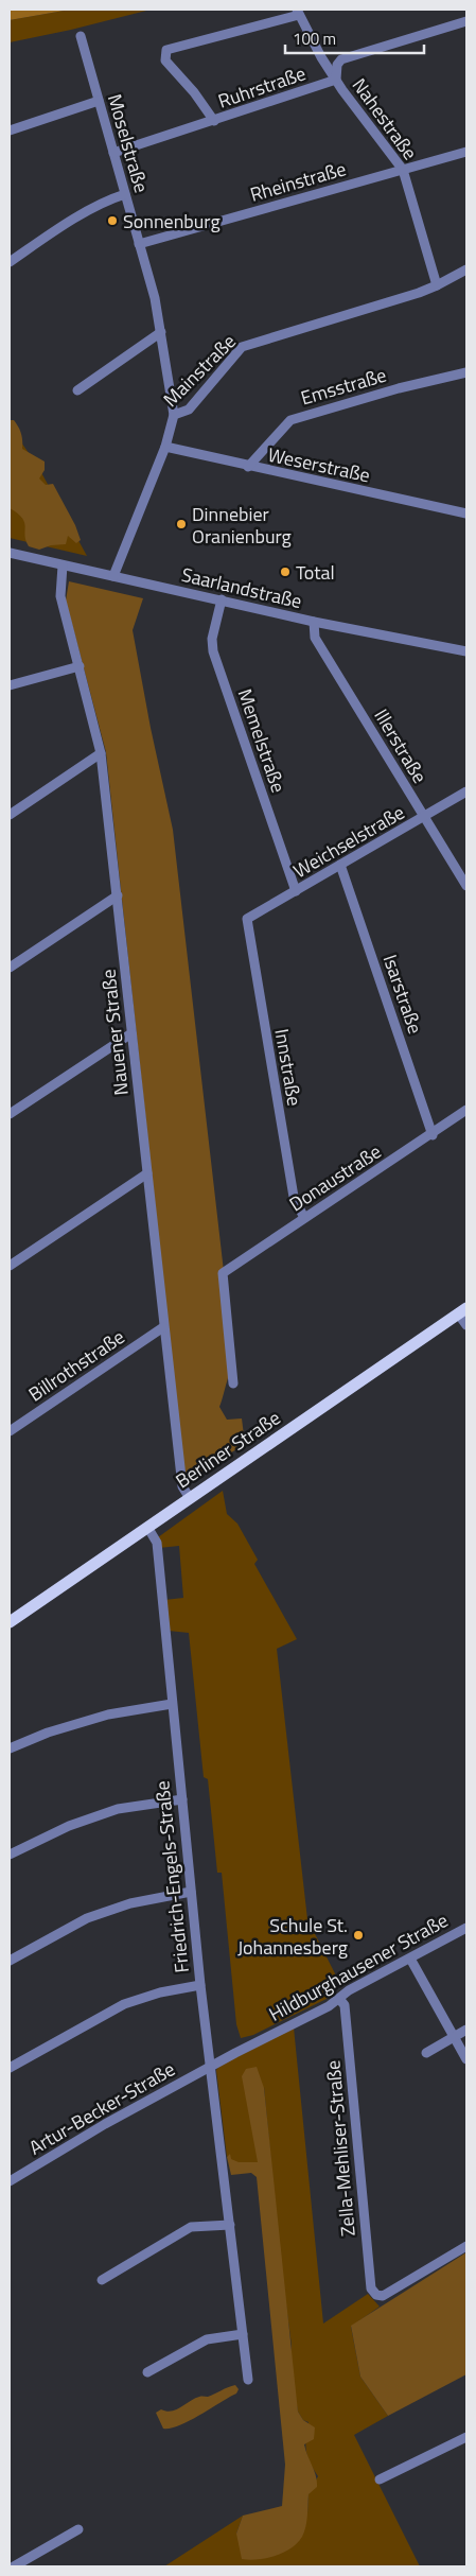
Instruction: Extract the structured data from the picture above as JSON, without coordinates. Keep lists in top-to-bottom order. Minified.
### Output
{"streets":{"main road":["Berliner Straße"],"street":["Ruhrstraße","Nahestraße","Moselstraße","Rheinstraße","Mainstraße","Emsstraße","Weserstraße","Saarlandstraße","Memelstraße","Illerstraße","Weichselstraße","Isarstraße","Nauener Straße","Innstraße","Donaustraße","Billrothstraße","Friedrich-Engels-Straße","Hildburghausener Straße","Artur-Becker-Straße","Zella-Mehliser-Straße"]},"crossings":[["Ruhrstraße","Nahestraße"],["Ruhrstraße","Moselstraße"],["Nahestraße","Rheinstraße"],["Nahestraße","Mainstraße"],["Moselstraße","Rheinstraße"],["Moselstraße","Mainstraße"],["Mainstraße","Weserstraße"],["Mainstraße","Saarlandstraße"],["Emsstraße","Weserstraße"],["Saarlandstraße","Memelstraße"],["Saarlandstraße","Illerstraße"],["Saarlandstraße","Nauener Straße"],["Memelstraße","Weichselstraße"],["Illerstraße","Weichselstraße"],["Weichselstraße","Isarstraße"],["Weichselstraße","Innstraße"],["Isarstraße","Donaustraße"],["Nauener Straße","Billrothstraße"],["Nauener Straße","Berliner Straße"],["Innstraße","Donaustraße"],["Berliner Straße","Friedrich-Engels-Straße"],["Friedrich-Engels-Straße","Hildburghausener Straße"],["Friedrich-Engels-Straße","Artur-Becker-Straße"],["Hildburghausener Straße","Artur-Becker-Straße"],["Hildburghausener Straße","Zella-Mehliser-Straße"]],"places":["Sonnenburg","Dinnebier Oranienburg","Total","Schule St. Johannesberg"],"scale_bar":"100 m"}
